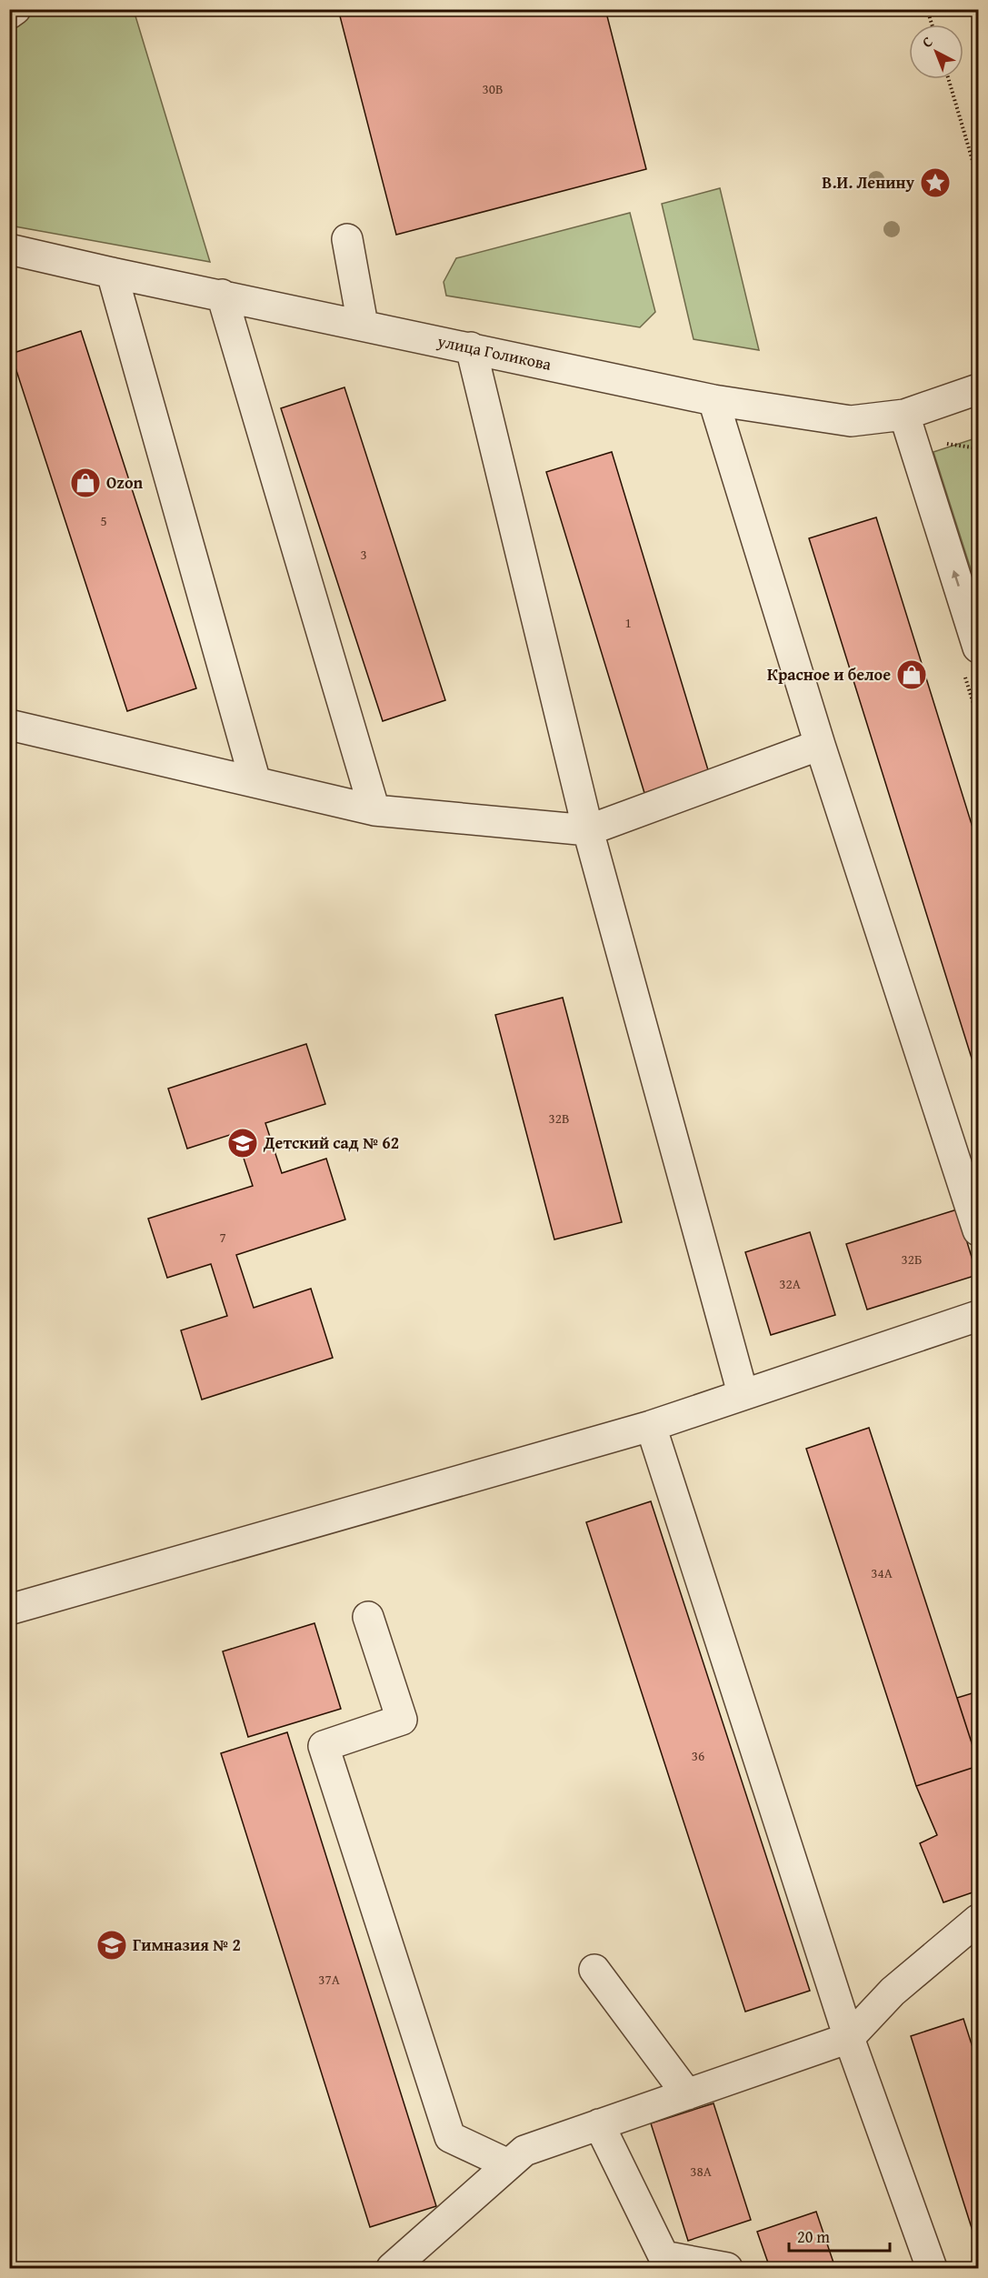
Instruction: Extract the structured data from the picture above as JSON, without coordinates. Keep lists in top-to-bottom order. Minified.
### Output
{"streets":{"street":["улица Голикова"]},"places":{"place":["В.И. Ленину"],"shop":["Ozon","Красное и белое"],"school or university":["Детский сад № 62","Гимназия № 2"]},"house_numbers":["30В","5","3","1","32В","7","32Б","32А","34А","36","37А","38А"],"scale_bar":"20 m","north":"top left"}
